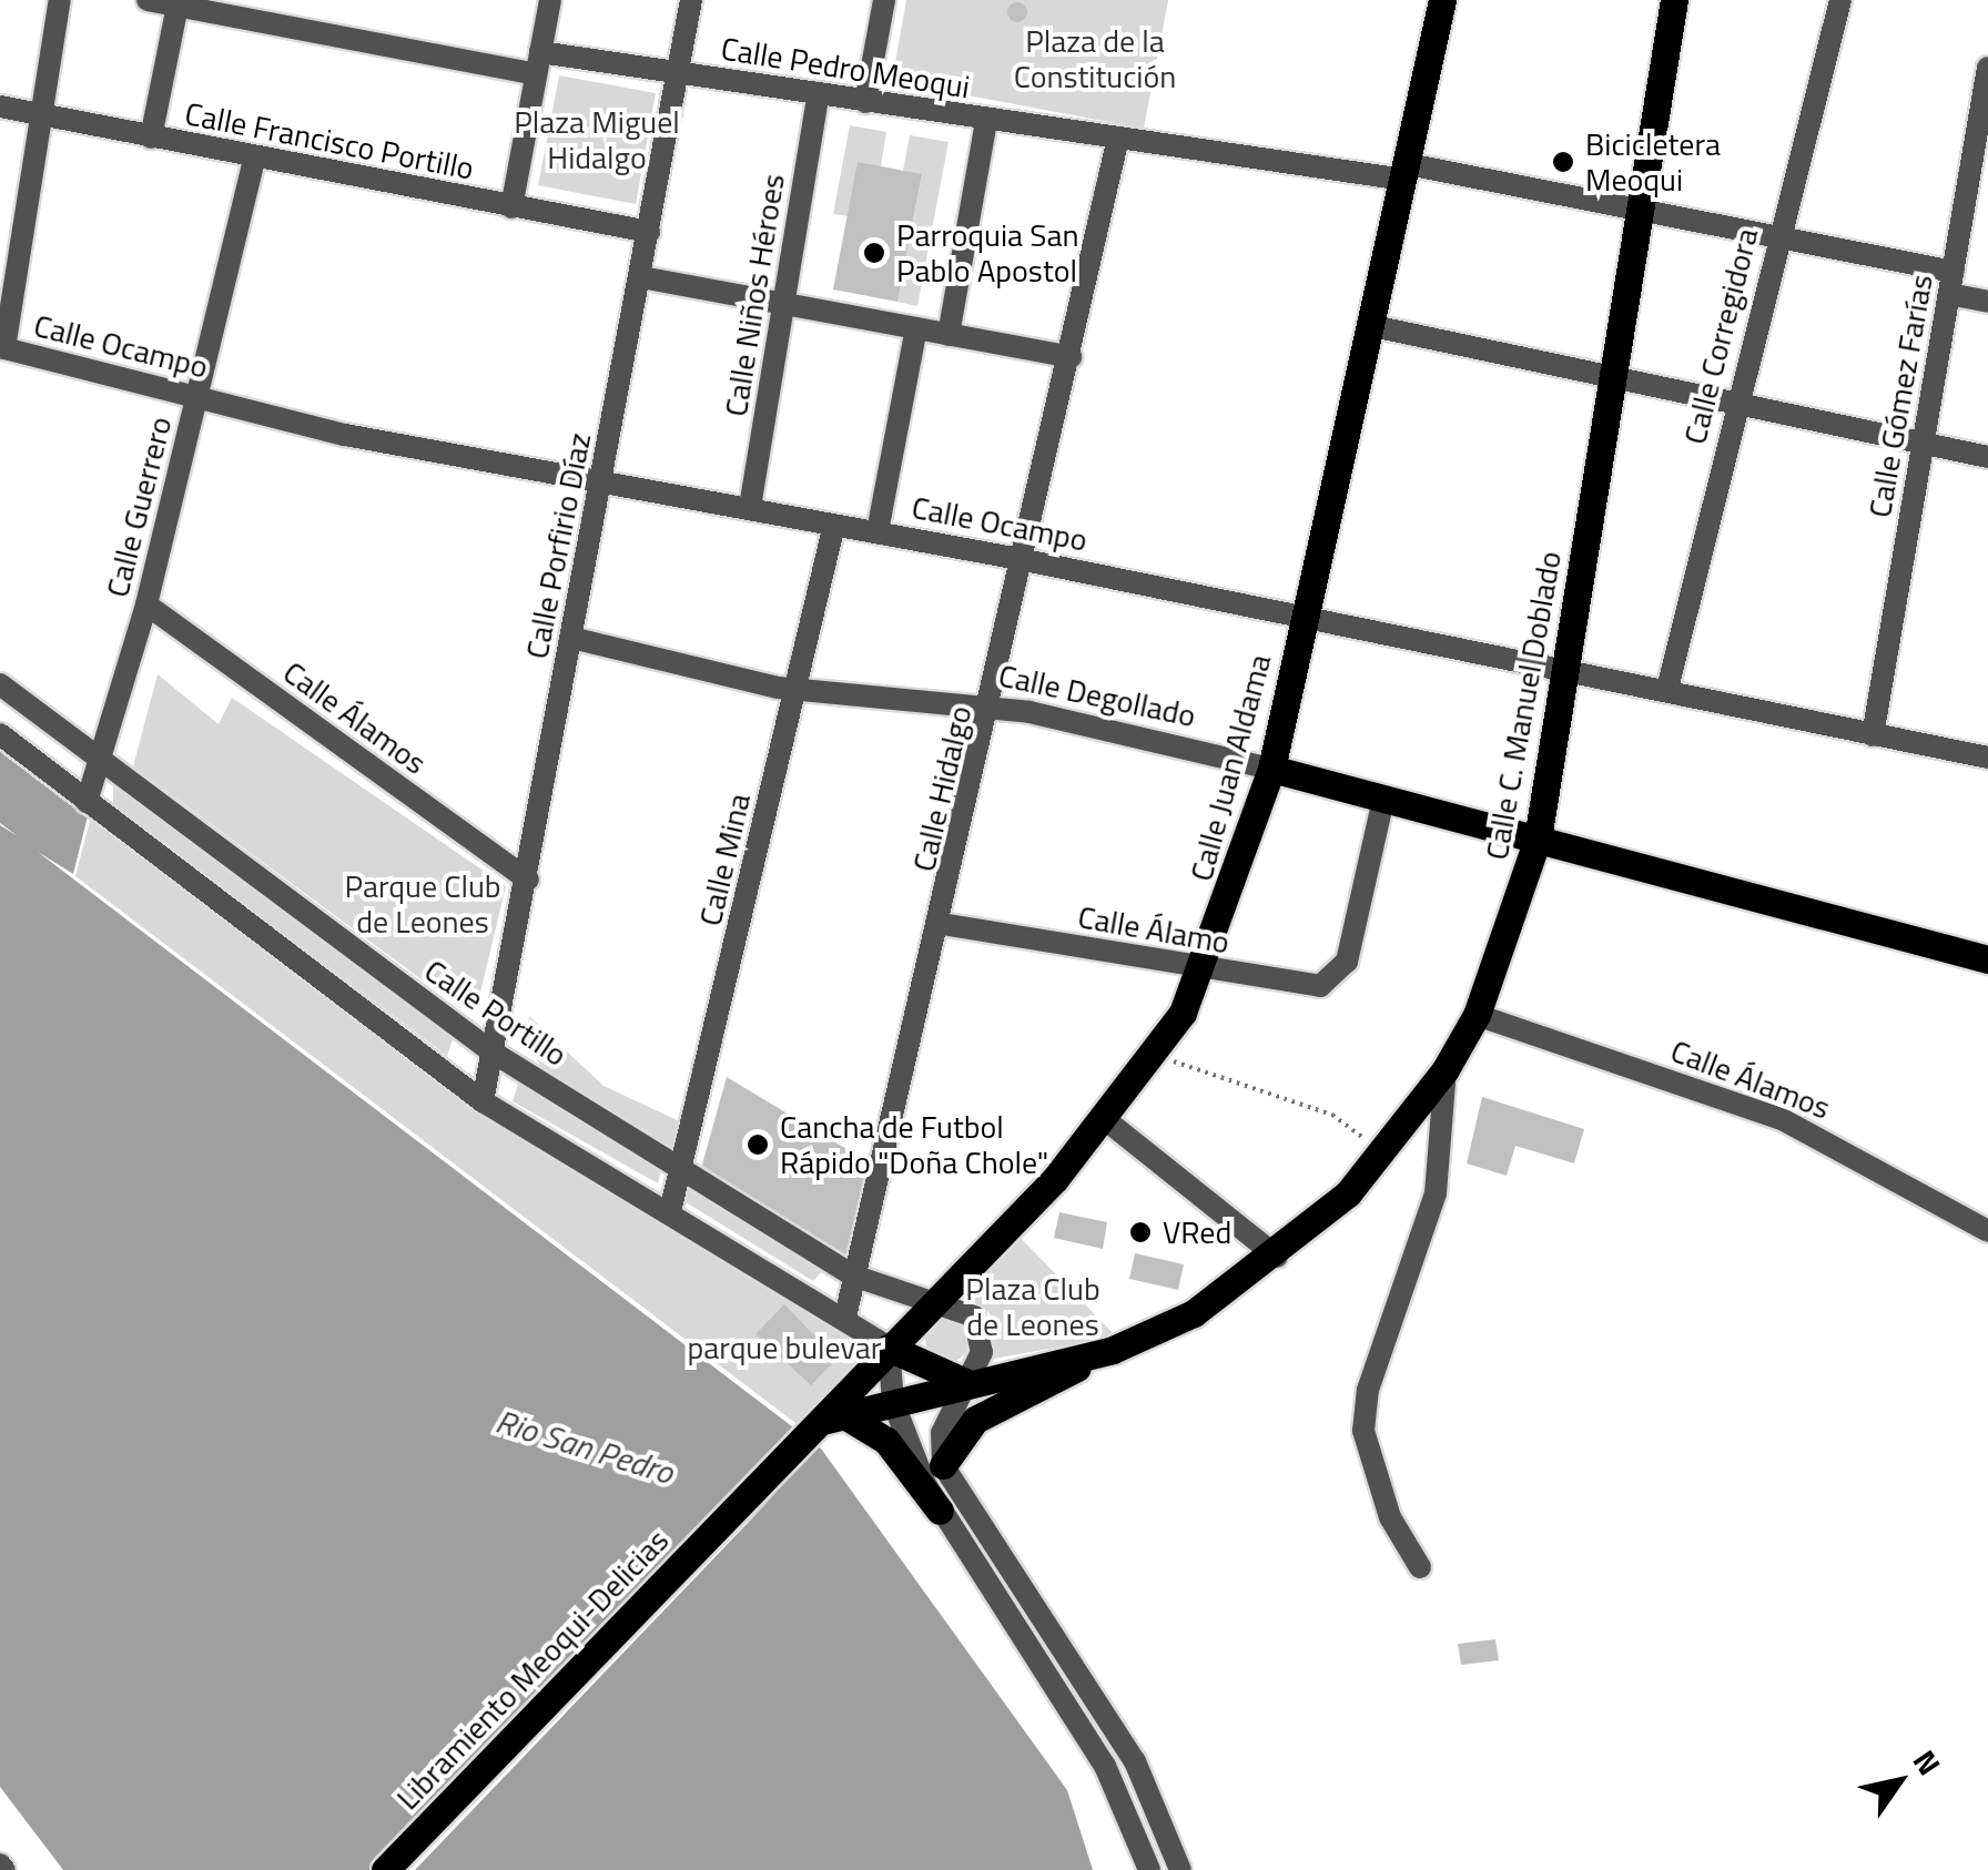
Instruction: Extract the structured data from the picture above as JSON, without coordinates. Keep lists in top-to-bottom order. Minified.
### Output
{"streets":{"main road":["Calle Degollado","Calle C. Manuel Doblado","Calle Juan Aldama","Libramiento Meoqui-Delicias"],"street":["Calle Pedro Meoqui","Calle Francisco Portillo","Calle Niños Héroes","Calle Corregidora","Calle Ocampo","Calle Gómez Farías","Calle Guerrero","Calle Porfirio Díaz","Calle Álamos","Calle Hidalgo","Calle Mina","Calle Álamo","Calle Portillo"]},"crossings":[["Calle Pedro Meoqui","Calle Niños Héroes"],["Calle Pedro Meoqui","Calle Corregidora"],["Calle Pedro Meoqui","Calle Gómez Farías"],["Calle Pedro Meoqui","Calle Porfirio Díaz"],["Calle Pedro Meoqui","Calle C. Manuel Doblado"],["Calle Pedro Meoqui","Calle Juan Aldama"],["Calle Pedro Meoqui","Calle Hidalgo"],["Calle Francisco Portillo","Calle Guerrero"],["Calle Francisco Portillo","Calle Porfirio Díaz"],["Calle Niños Héroes","Calle Ocampo"],["Calle Corregidora","Calle Ocampo"],["Calle Ocampo","Calle Gómez Farías"],["Calle Ocampo","Calle Guerrero"],["Calle Ocampo","Calle Porfirio Díaz"],["Calle Ocampo","Calle C. Manuel Doblado"],["Calle Ocampo","Calle Juan Aldama"],["Calle Ocampo","Calle Hidalgo"],["Calle Ocampo","Calle Mina"],["Calle Guerrero","Calle Álamos"],["Calle Guerrero","Calle Portillo"],["Calle Porfirio Díaz","Calle Degollado"],["Calle Porfirio Díaz","Calle Álamos"],["Calle Porfirio Díaz","Calle Portillo"],["Calle Degollado","Calle C. Manuel Doblado"],["Calle Degollado","Calle Juan Aldama"],["Calle Degollado","Calle Hidalgo"],["Calle Degollado","Calle Mina"],["Calle Degollado","Calle Álamo"],["Calle C. Manuel Doblado","Calle Álamos"],["Calle C. Manuel Doblado","Calle Juan Aldama"],["Calle C. Manuel Doblado","Calle Portillo"],["Calle C. Manuel Doblado","Libramiento Meoqui-Delicias"],["Calle Juan Aldama","Calle Álamo"],["Calle Juan Aldama","Calle Portillo"],["Calle Juan Aldama","Libramiento Meoqui-Delicias"],["Calle Hidalgo","Calle Álamo"],["Calle Hidalgo","Calle Portillo"],["Calle Mina","Calle Portillo"]],"water":["Rio San Pedro"],"parks":["Plaza de la Constitución","Plaza Miguel Hidalgo","Parque Club de Leones","Plaza Club de Leones","parque bulevar"],"places":["Bicicletera Meoqui","Parroquia San Pablo Apostol","Cancha de Futbol Rápido \"Doña Chole\"","VRed"],"north":"top right"}
